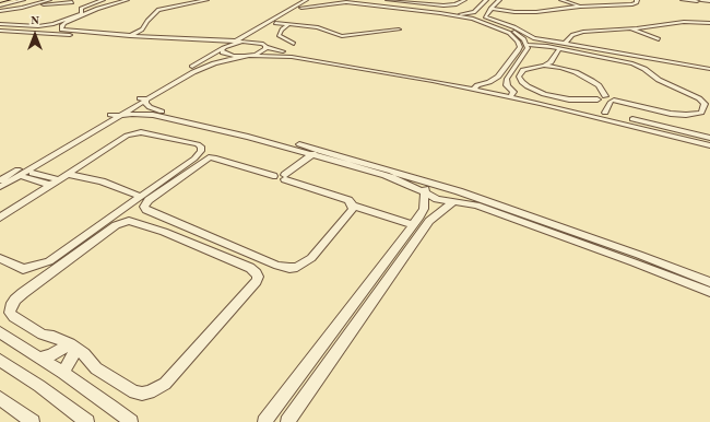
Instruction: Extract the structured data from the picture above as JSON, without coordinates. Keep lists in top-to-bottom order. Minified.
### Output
{"north":"top"}
